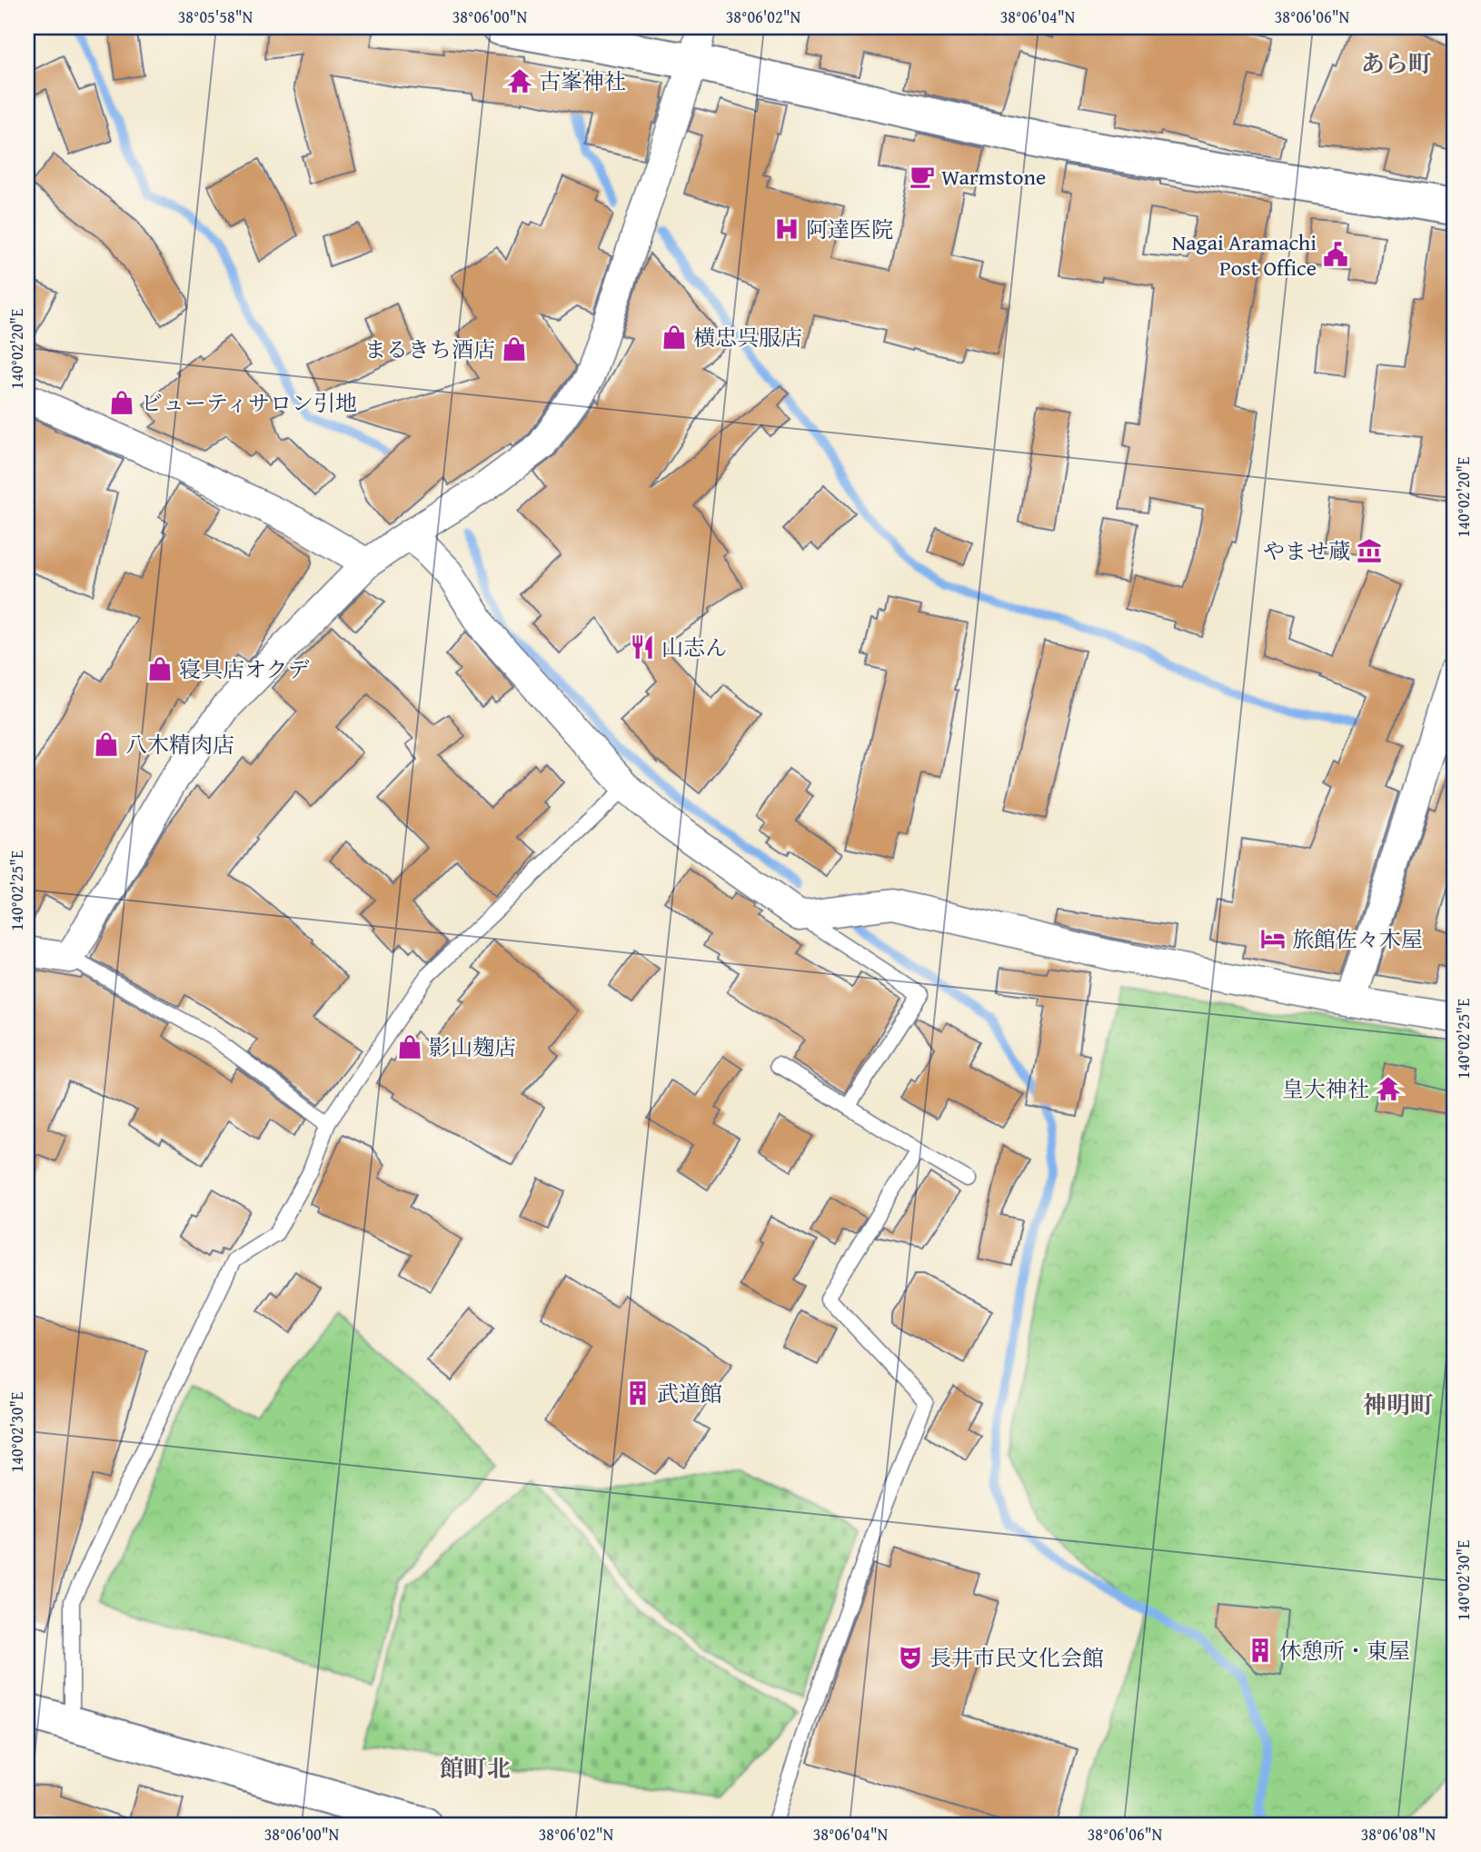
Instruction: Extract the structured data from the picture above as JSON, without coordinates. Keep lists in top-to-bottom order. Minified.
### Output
{"districts":["あら町","神明町","館町北"],"places":{"temple":["古峯神社","皇大神社"],"cafe":["Warmstone"],"hospital":["阿達医院"],"public building":["Nagai Aramachi Post Office"],"shop":["横忠呉服店","まるきち酒店","ビューティサロン引地","寝具店オクデ","八木精肉店","影山麹店"],"museum":["やませ蔵"],"restaurant":["山志ん"],"hotel":["旅館佐々木屋"],"building":["武道館","休憩所・東屋"],"theatre":["長井市民文化会館"]},"coordinates":["38°05'58\"N","38°06'00\"N","38°06'02\"N","38°06'04\"N","38°06'06\"N","140°02'20\"E","140°02'25\"E","140°02'30\"E","38°06'08\"N"]}
